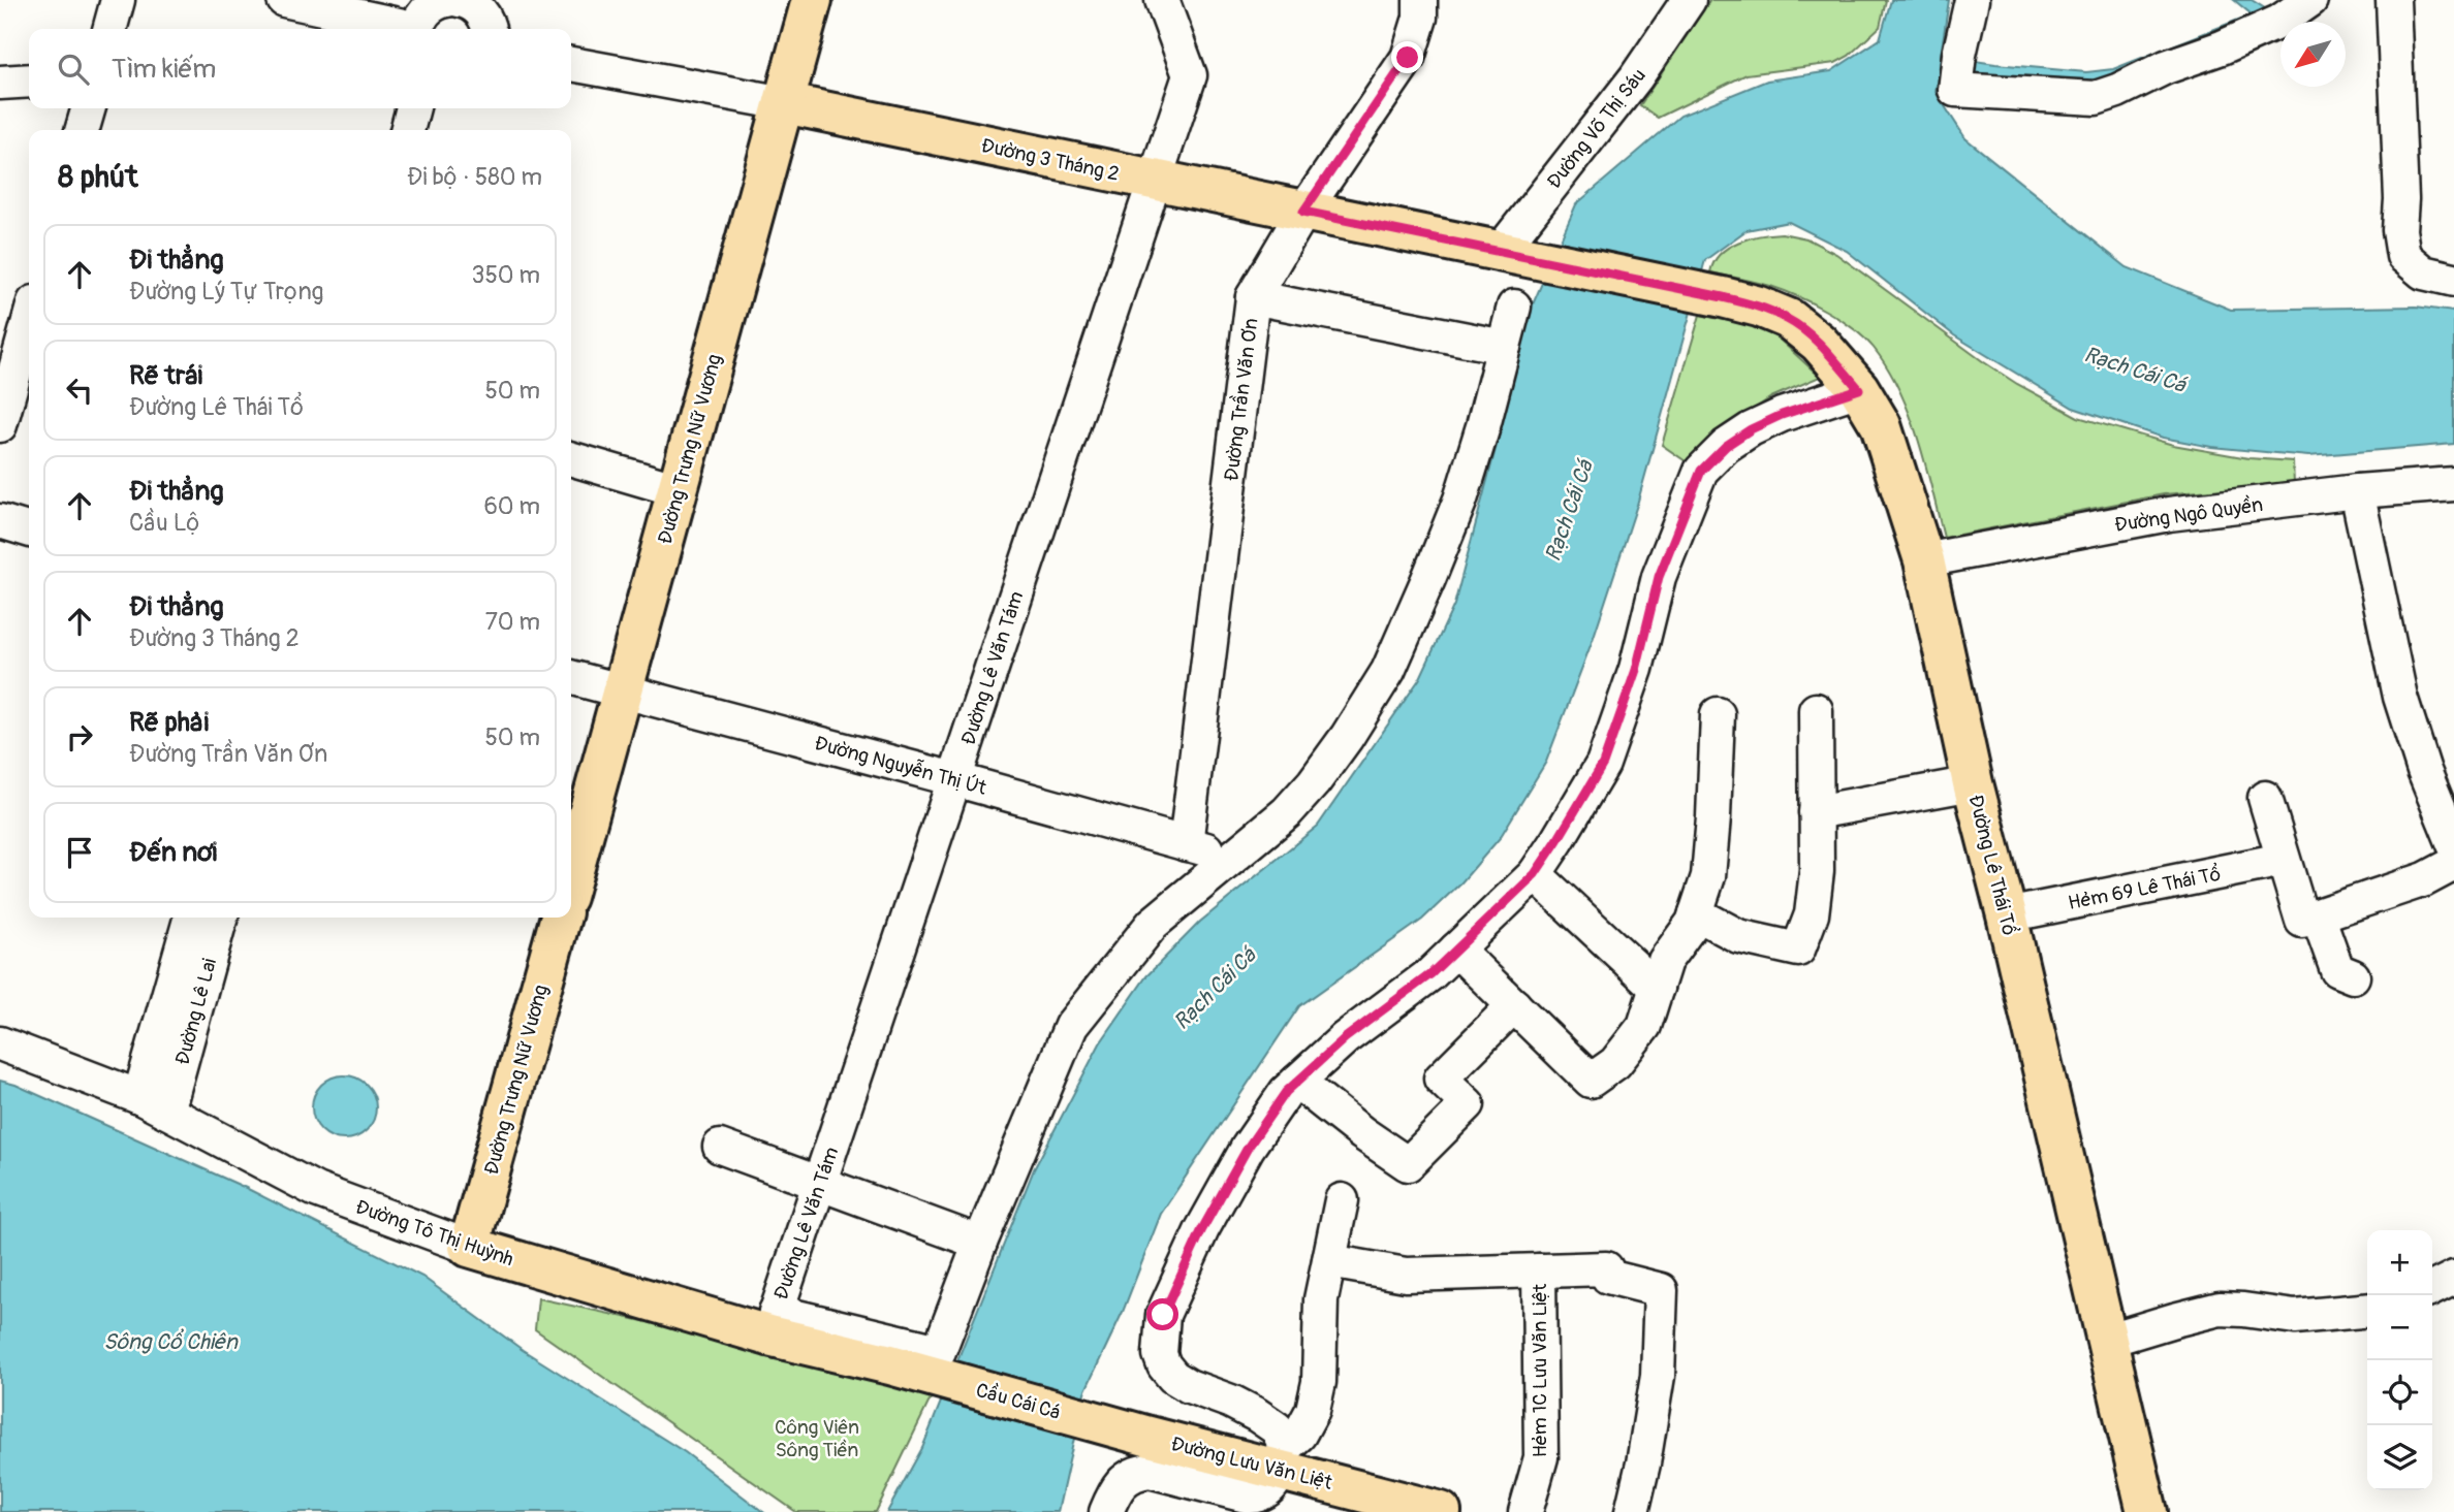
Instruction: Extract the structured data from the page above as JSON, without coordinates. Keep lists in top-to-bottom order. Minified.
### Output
{"streets":{"main road":["Đường 3 Tháng 2","Đường Trưng Nữ Vương","Đường Lê Thái Tổ","Đường Tô Thị Huỳnh","Cầu Cái Cá","Đường Lưu Văn Liệt"],"street":["Đường Võ Thị Sáu","Đường Trần Văn Ơn","Đường Ngô Quyền","Đường Lê Văn Tám","Đường Nguyễn Thị Út","Hẻm 69 Lê Thái Tổ","Đường Lê Lai","Hẻm 1C Lưu Văn Liệt"]},"crossings":[["Đường Võ Thị Sáu","Đường 3 Tháng 2"],["Đường 3 Tháng 2","Đường Trần Văn Ơn"],["Đường 3 Tháng 2","Đường Trưng Nữ Vương"],["Đường 3 Tháng 2","Đường Lê Văn Tám"],["Đường 3 Tháng 2","Đường Lê Thái Tổ"],["Đường Trần Văn Ơn","Đường Nguyễn Thị Út"],["Đường Trưng Nữ Vương","Đường Nguyễn Thị Út"],["Đường Trưng Nữ Vương","Đường Tô Thị Huỳnh"],["Đường Ngô Quyền","Đường Lê Thái Tổ"],["Đường Lê Văn Tám","Đường Nguyễn Thị Út"],["Đường Lê Văn Tám","Đường Tô Thị Huỳnh"],["Đường Lê Thái Tổ","Hẻm 69 Lê Thái Tổ"],["Đường Lê Lai","Đường Tô Thị Huỳnh"],["Đường Tô Thị Huỳnh","Cầu Cái Cá"],["Cầu Cái Cá","Đường Lưu Văn Liệt"]],"water":["Rạch Cái Cá","Sông Cổ Chiên"],"parks":["Công Viên Sông Tiền"],"north":"bottom left","page":{"search":"Tìm kiếm","heading":["8 phút","Đi bộ · 580 m"],"list":[["Đi thẳng","Đường Lý Tự Trọng","350 m"],["Rẽ trái","Đường Lê Thái Tổ","50 m"],["Đi thẳng","Cầu Lộ","60 m"],["Đi thẳng","Đường 3 Tháng 2","70 m"],["Rẽ phải","Đường Trần Văn Ơn","50 m"],"Đến nơi"],"map_buttons":["+","−"]}}
